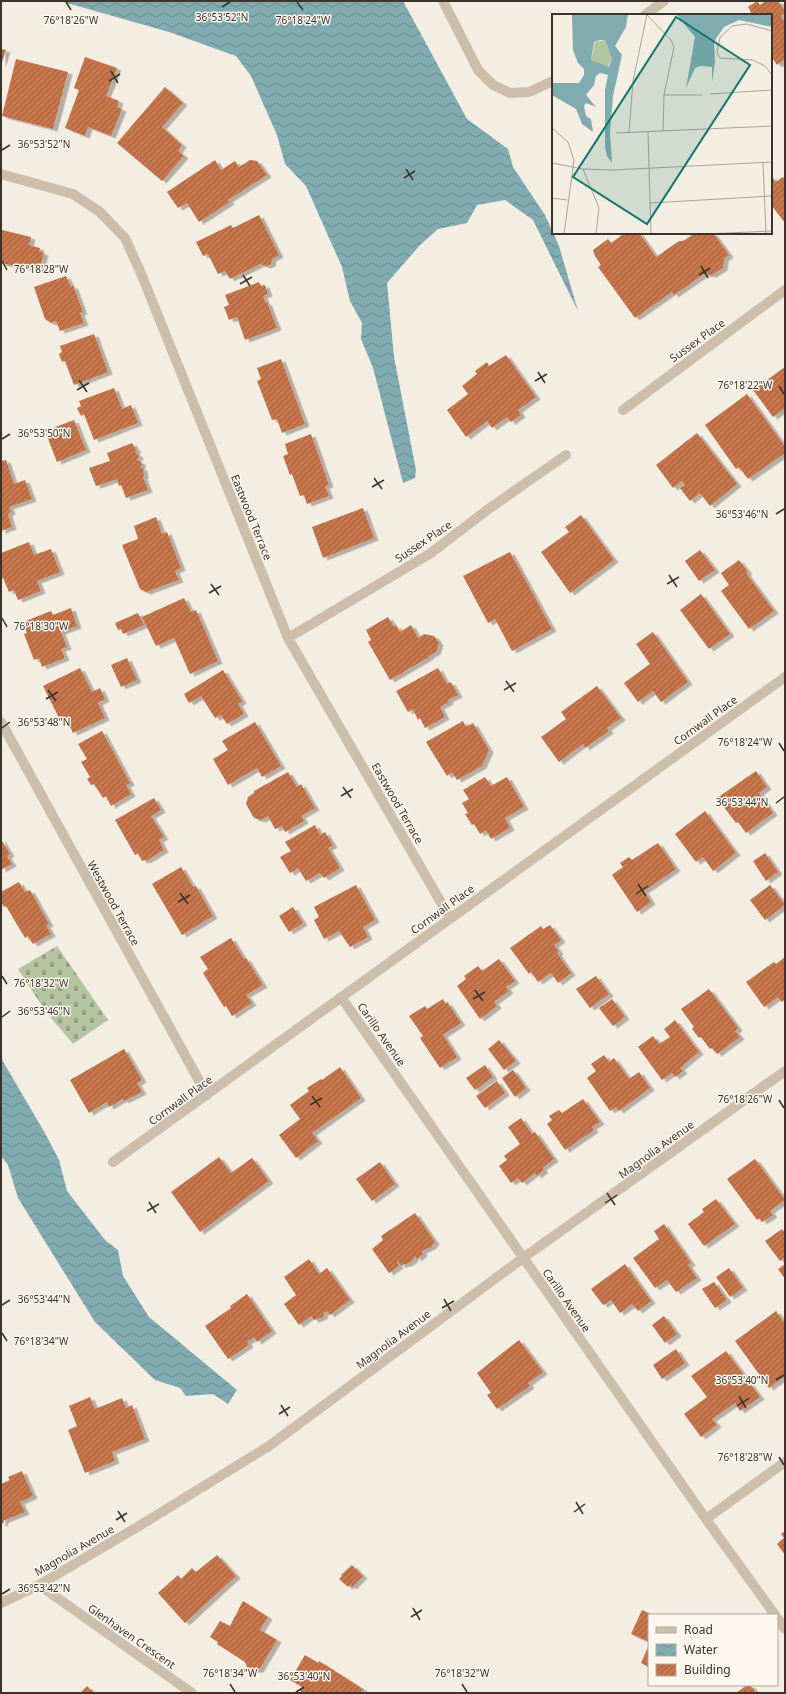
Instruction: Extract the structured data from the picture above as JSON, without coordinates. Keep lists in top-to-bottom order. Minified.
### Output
{"streets":{"street":["Sussex Place","Eastwood Terrace","Cornwall Place","Westwood Terrace","Carillo Avenue","Magnolia Avenue","Glenhaven Crescent"]},"crossings":[["Sussex Place","Eastwood Terrace"],["Eastwood Terrace","Cornwall Place"],["Cornwall Place","Westwood Terrace"],["Cornwall Place","Carillo Avenue"],["Carillo Avenue","Magnolia Avenue"],["Magnolia Avenue","Glenhaven Crescent"]],"legend":["Road","Water","Building"],"coordinates":["36°53'52\"N","76°18'26\"W","76°18'24\"W","76°18'28\"W","76°18'22\"W","36°53'50\"N","36°53'46\"N","76°18'30\"W","36°53'48\"N","36°53'44\"N","76°18'32\"W","76°18'34\"W","36°53'40\"N","36°53'42\"N"]}
